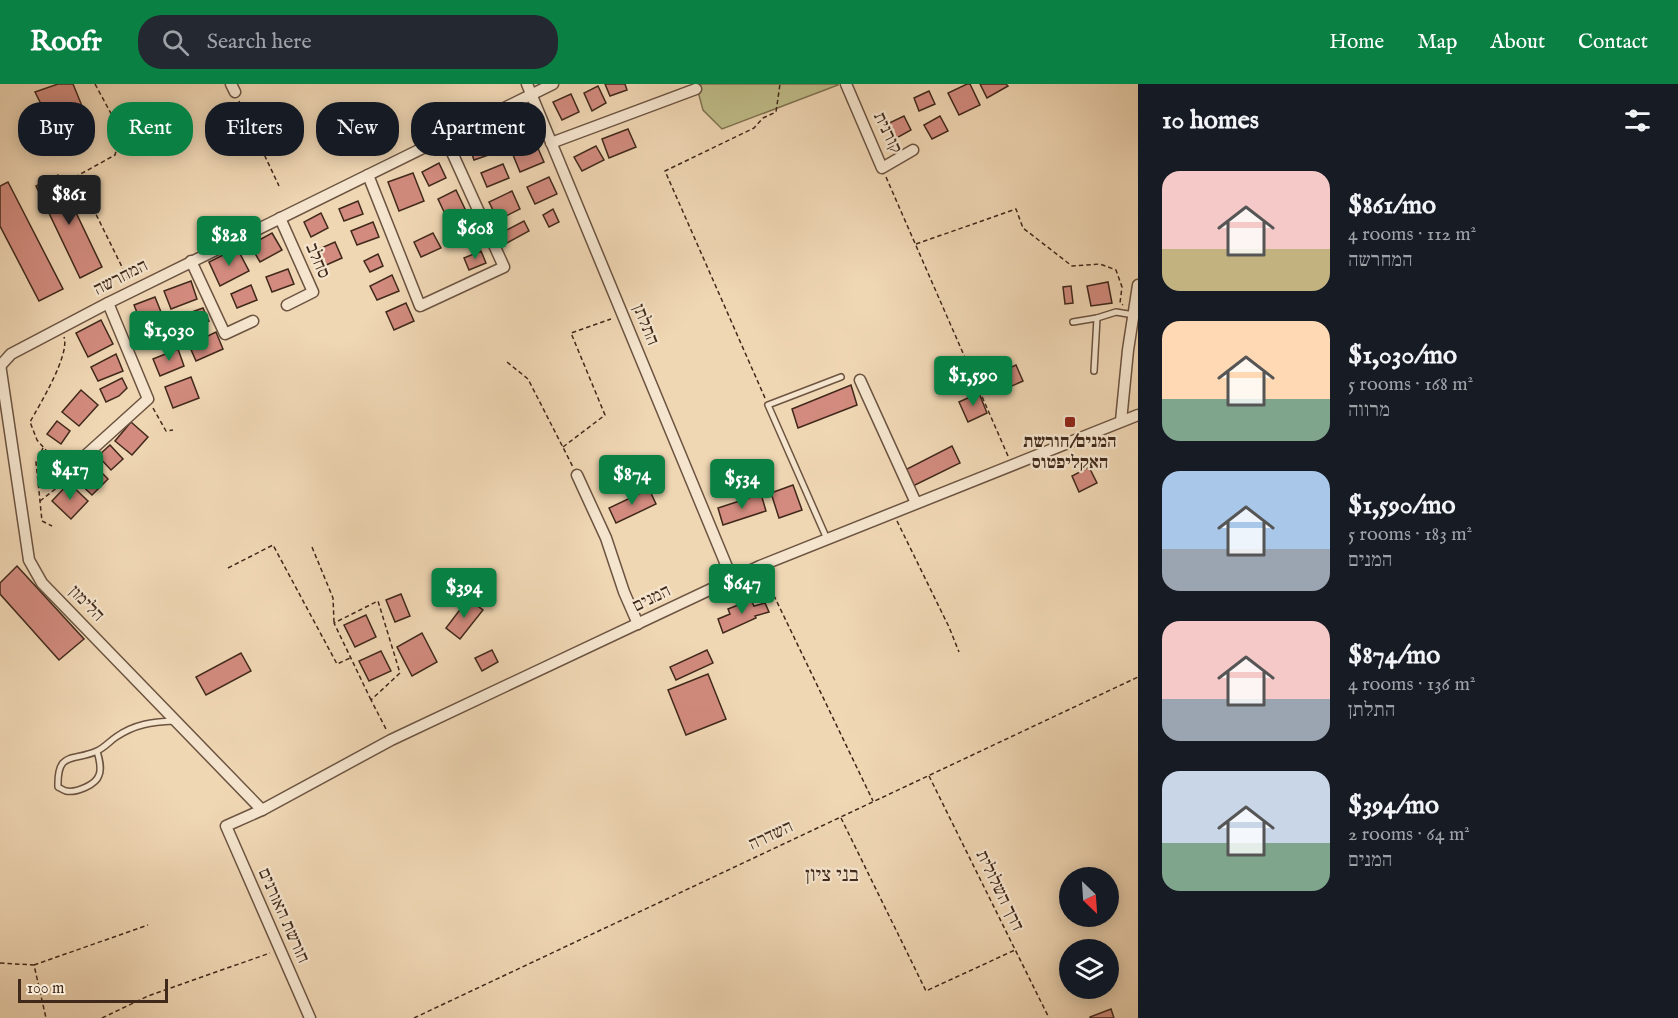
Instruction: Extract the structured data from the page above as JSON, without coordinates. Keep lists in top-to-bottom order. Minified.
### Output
{"streets":{"street":["קורנית","סחלב","המחרשה","התלתן","המנים","הלימון","חורשת האורנים"],"path":["השדרה","דרך השלולית"]},"crossings":[["סחלב","המחרשה"],["המחרשה","התלתן"],["המחרשה","הלימון"],["התלתן","המנים"],["המנים","הלימון"],["המנים","חורשת האורנים"],["השדרה","דרך השלולית"]],"districts":["בני ציון"],"places":{"transit":["המנים/חורשת האקליפטוס"]},"scale_bar":"100 m","north":"bottom right","page":{"header":"Roofr","search":"Search here","nav":["Home","Map","About","Contact"],"heading":"10 homes","chip":["Buy","Rent","Filters","New","Apartment"],"list":[{"name":"$861/mo","note":"4 rooms · 112 m² · המחרשה"},{"name":"$1,030/mo","note":"5 rooms · 168 m² · מרווה"},{"name":"$1,590/mo","note":"5 rooms · 183 m² · המנים"},{"name":"$874/mo","note":"4 rooms · 136 m² · התלתן"},{"name":"$394/mo","note":"2 rooms · 64 m² · המנים"}],"price":["$861","$608","$828","$1,030","$1,590","$417","$874","$534","$647","$394"],"scale":"100 m"}}
